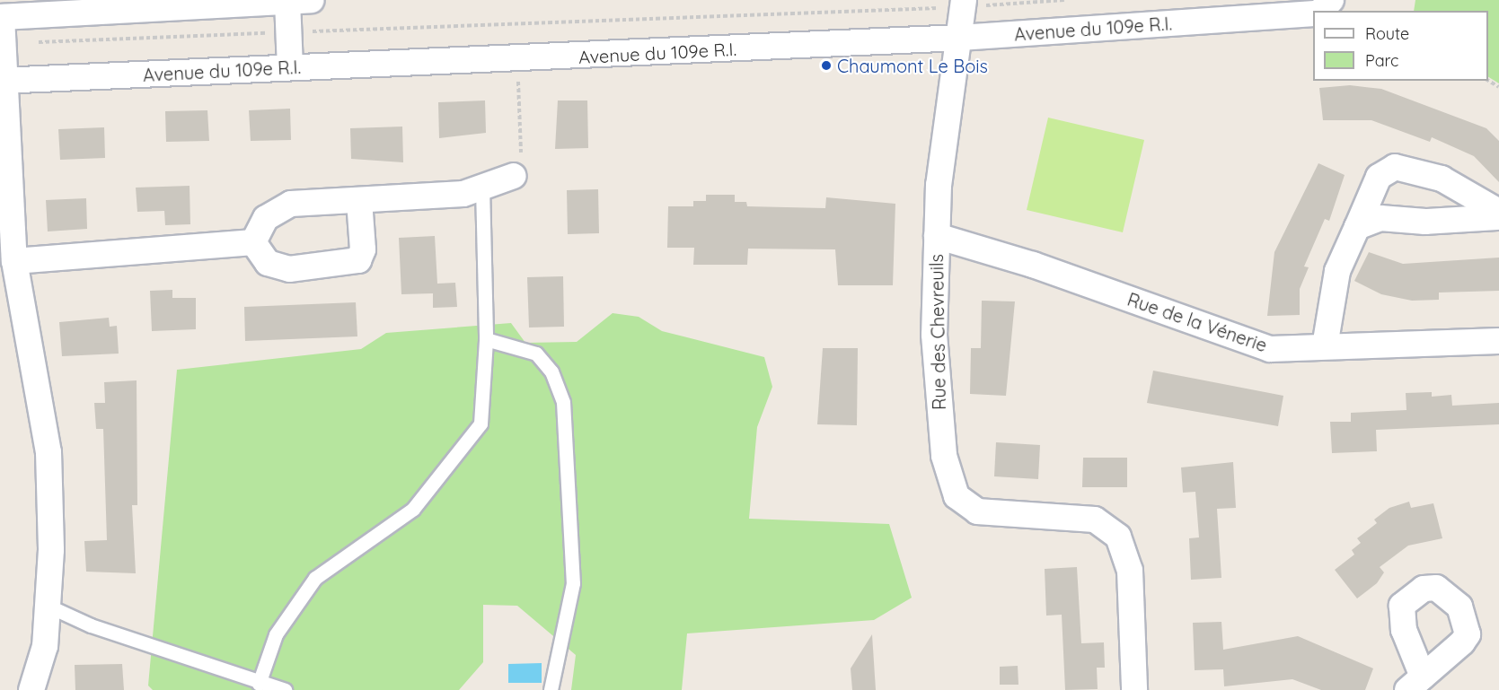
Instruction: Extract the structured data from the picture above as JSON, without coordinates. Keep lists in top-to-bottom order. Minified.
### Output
{"streets":{"street":["Avenue du 109e R.I.","Rue de la Vénerie","Rue des Chevreuils"]},"crossings":[["Avenue du 109e R.I.","Rue des Chevreuils"],["Rue de la Vénerie","Rue des Chevreuils"]],"places":["Chaumont Le Bois"],"legend":["Route","Parc"]}
